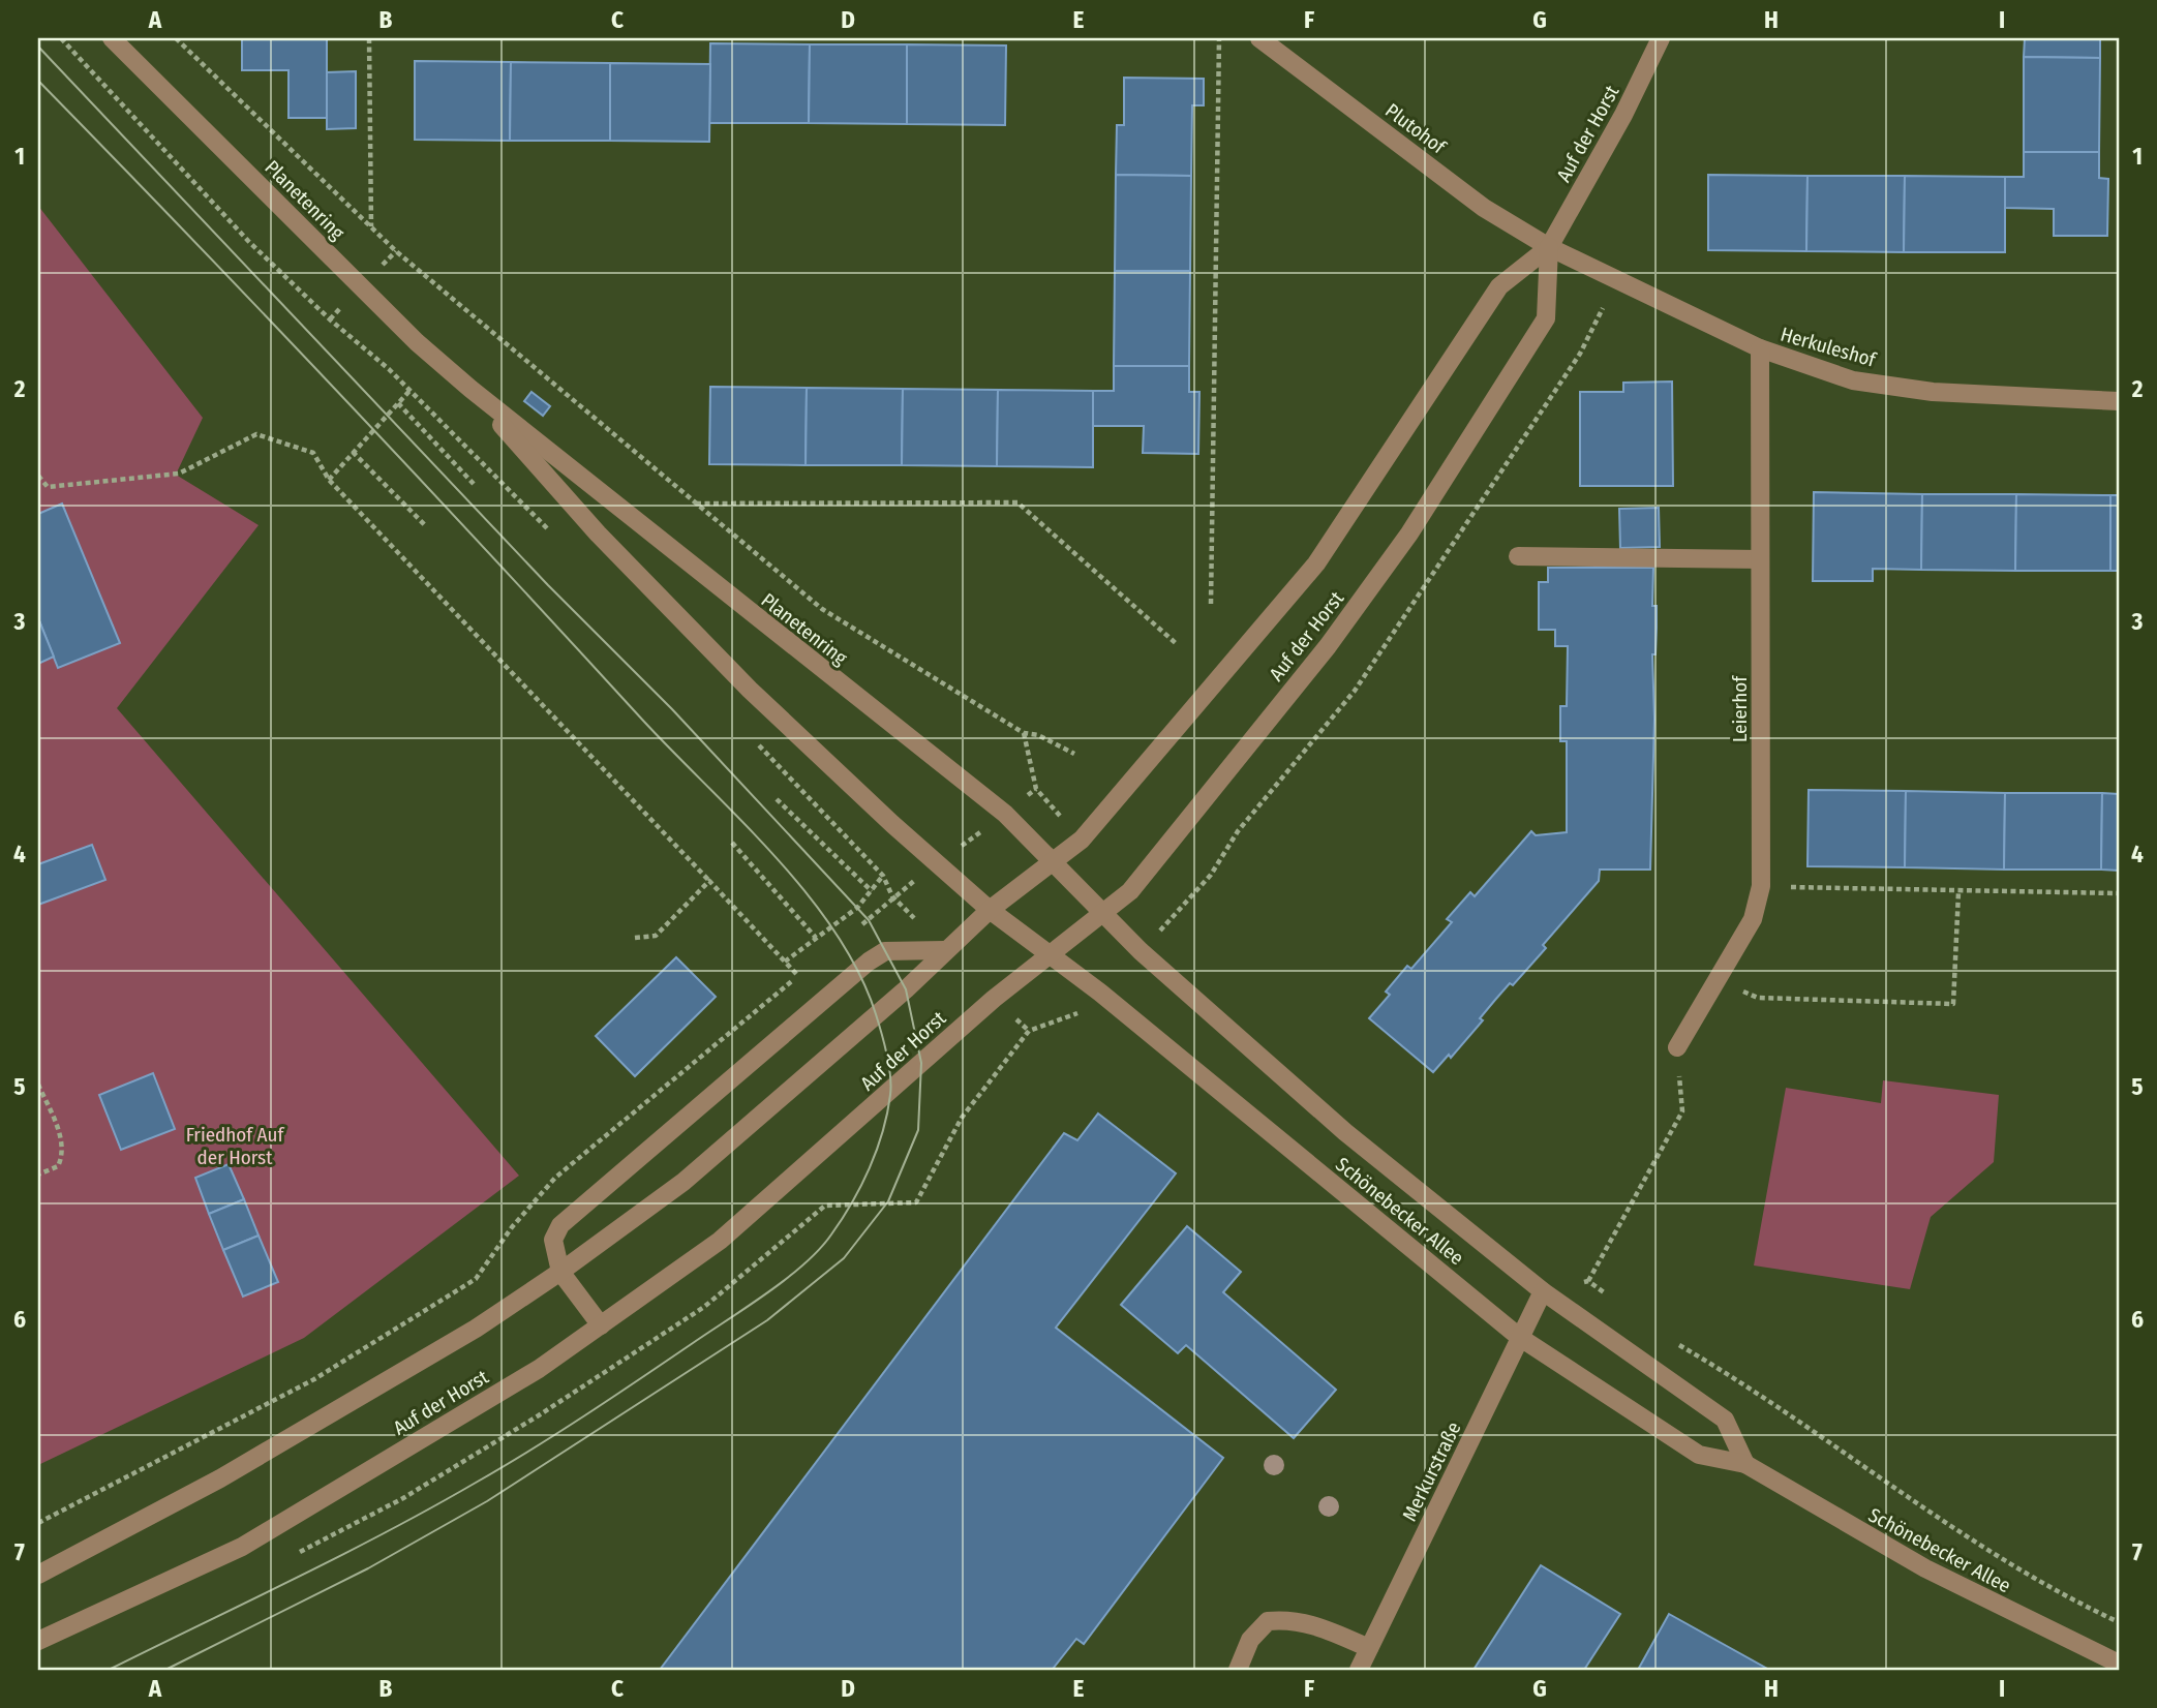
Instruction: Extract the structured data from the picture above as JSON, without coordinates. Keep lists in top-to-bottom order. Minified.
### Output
{"streets":{"street":["Plutohof","Auf der Horst","Planetenring","Herkuleshof","Leierhof","Schönebecker Allee","Merkurstraße"]},"crossings":[["Plutohof","Auf der Horst"],["Plutohof","Herkuleshof"],["Auf der Horst","Planetenring"],["Auf der Horst","Herkuleshof"],["Auf der Horst","Schönebecker Allee"],["Planetenring","Schönebecker Allee"],["Herkuleshof","Leierhof"],["Schönebecker Allee","Merkurstraße"]],"parks":["Friedhof Auf der Horst"],"grid":{"columns":["A","B","C","D","E","F","G","H","I"],"rows":["1","2","3","4","5","6","7"]}}
